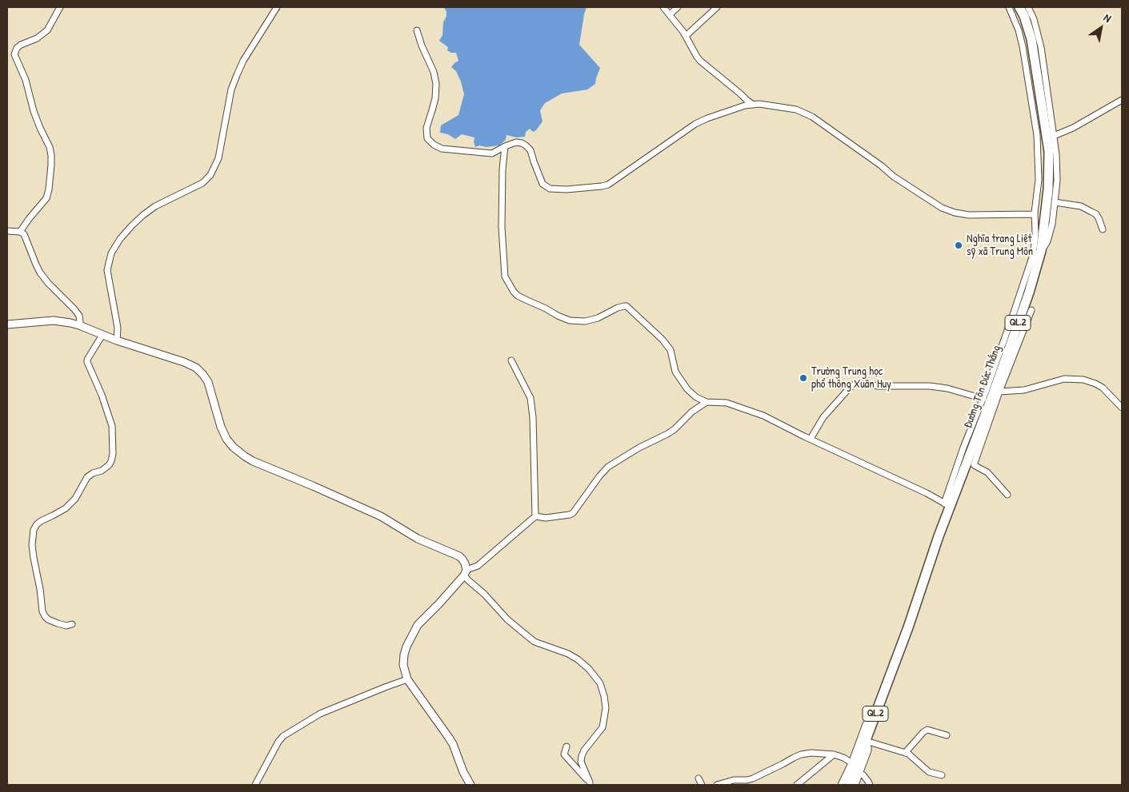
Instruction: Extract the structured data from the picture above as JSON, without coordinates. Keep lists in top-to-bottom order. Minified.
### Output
{"streets":{"highway":["QL.2","Đường Tôn Đức Thắng"]},"crossings":[["QL.2","Đường Tôn Đức Thắng"]],"places":["Nghĩa trang Liệt sỹ xã Trung Môn","Trường Trung học phổ thông Xuân Huy"],"north":"top right"}
